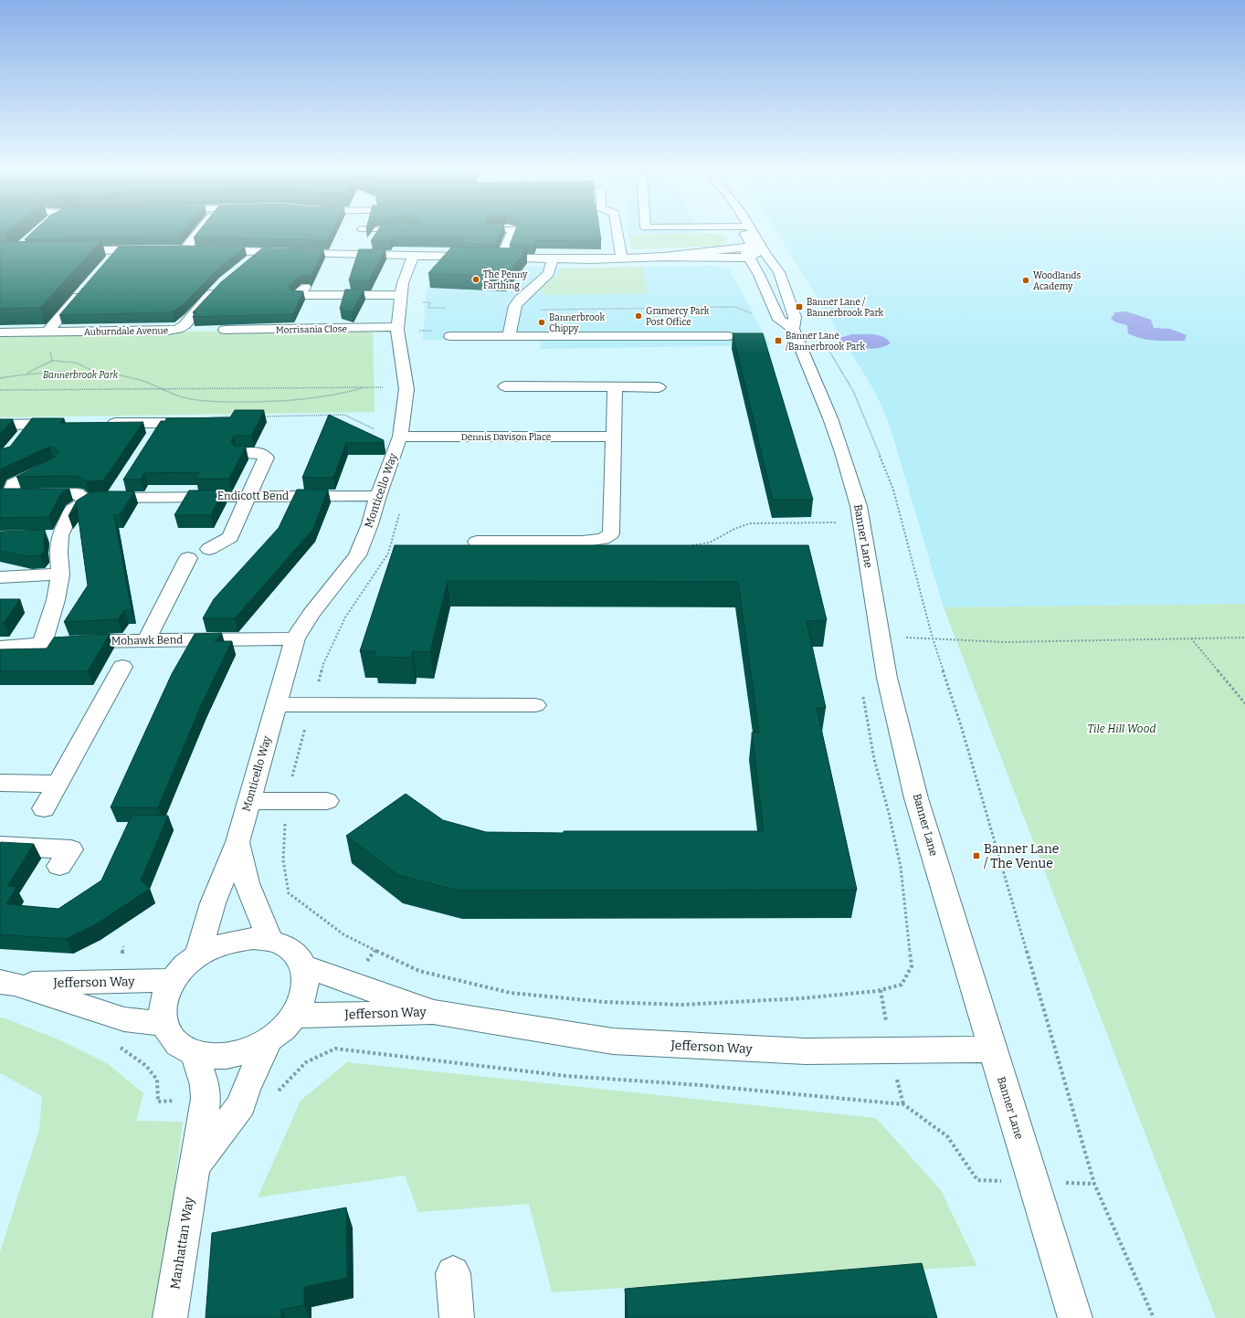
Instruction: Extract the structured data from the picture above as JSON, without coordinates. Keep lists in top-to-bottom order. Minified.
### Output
{"streets":{"street":["Morrisania Close","Auburndale Avenue","Dennis Davison Place","Monticello Way","Endicott Bend","Banner Lane","Mohawk Bend","Jefferson Way","Manhattan Way"]},"crossings":[["Morrisania Close","Monticello Way"],["Dennis Davison Place","Monticello Way"],["Monticello Way","Endicott Bend"],["Monticello Way","Mohawk Bend"],["Monticello Way","Jefferson Way"],["Monticello Way","Manhattan Way"],["Endicott Bend","Mohawk Bend"],["Banner Lane","Jefferson Way"],["Jefferson Way","Manhattan Way"]],"parks":["Bannerbrook Park","Tile Hill Wood"],"places":{"other":["The Penny Farthing","Woodlands Academy","Gramercy Park Post Office","Bannerbrook Chippy"],"transit":["Banner Lane / Bannerbrook Park","Banner Lane /Bannerbrook Park","Banner Lane / The Venue"]}}
